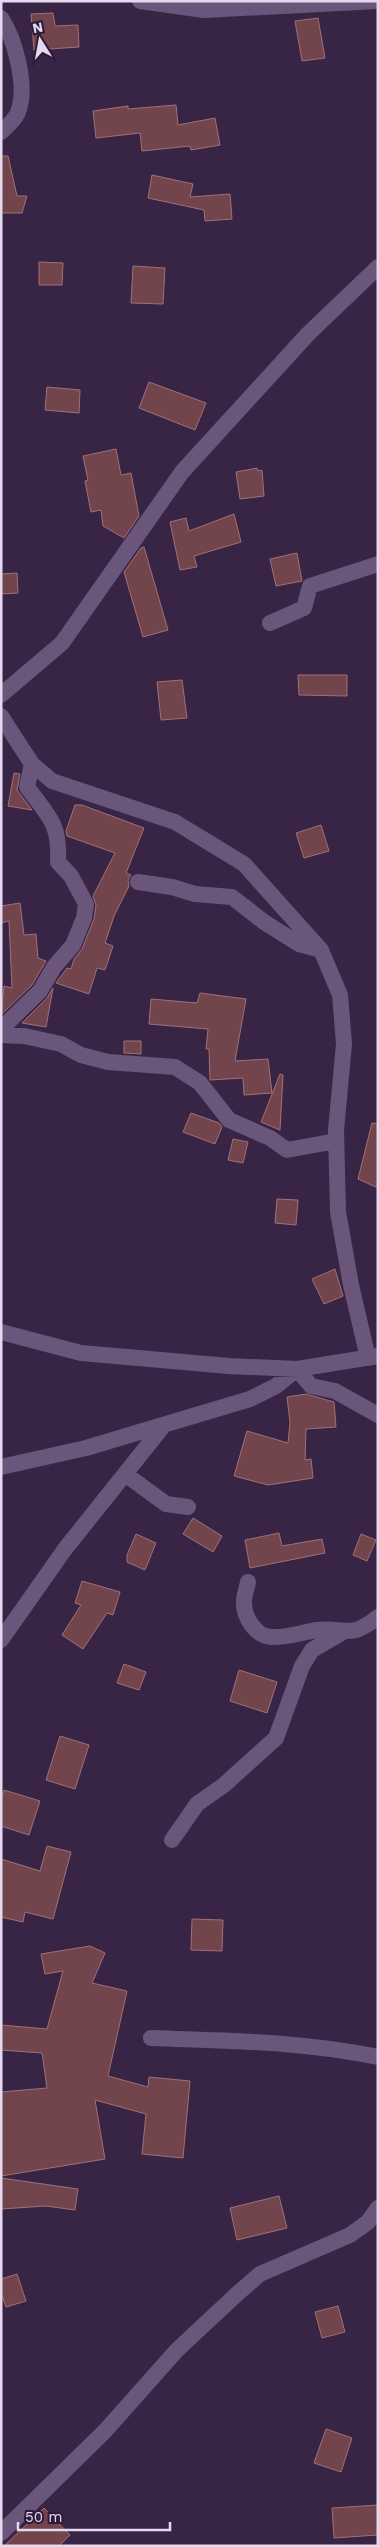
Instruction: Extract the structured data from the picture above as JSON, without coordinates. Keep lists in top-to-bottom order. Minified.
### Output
{"scale_bar":"50 m","north":"top"}
